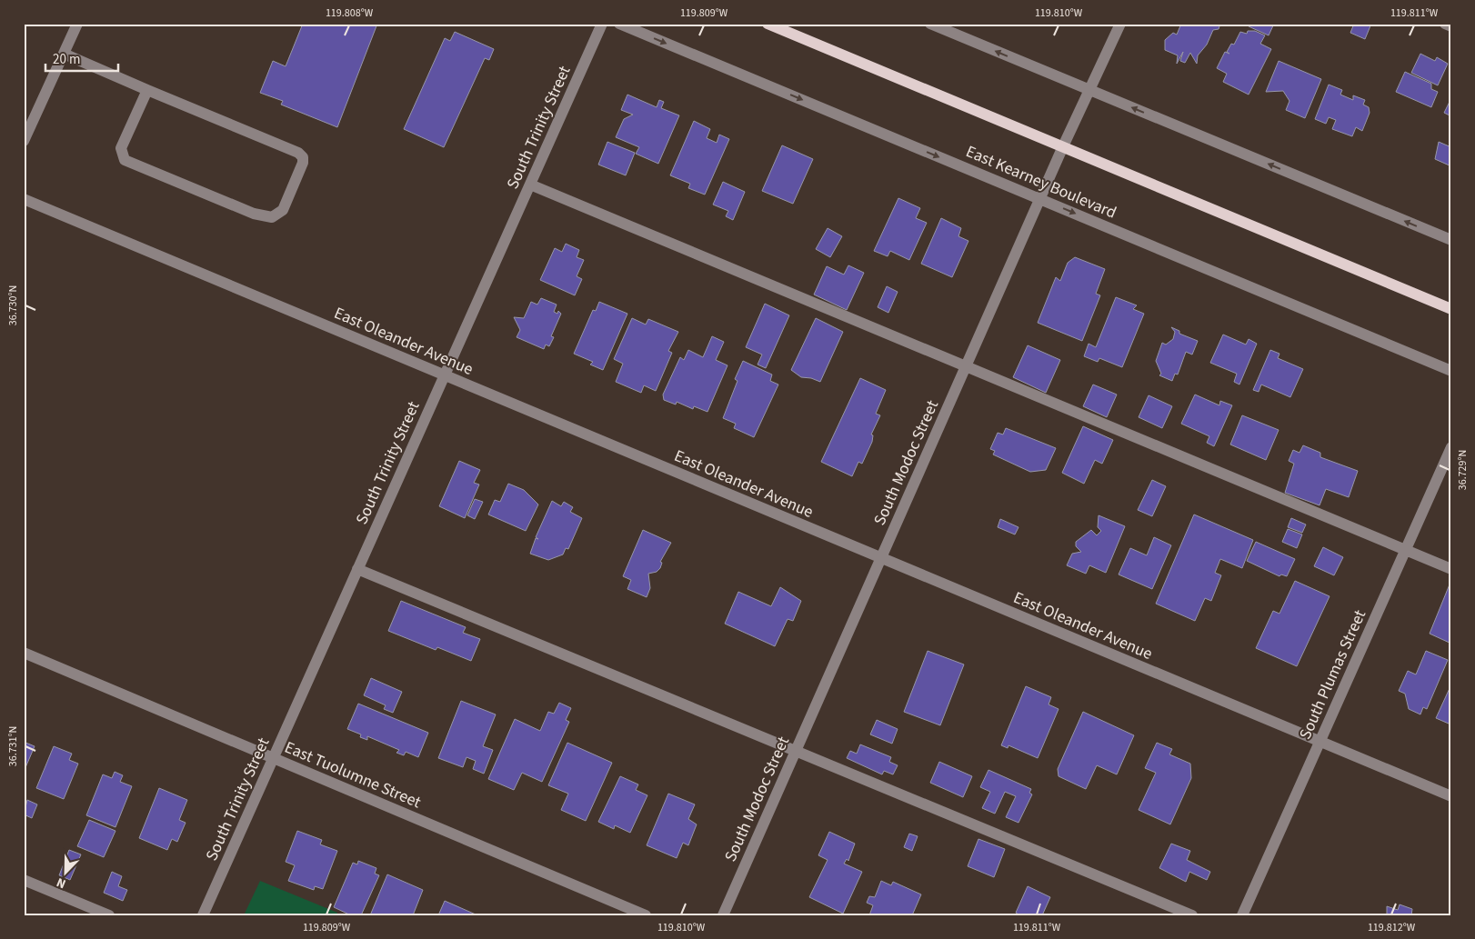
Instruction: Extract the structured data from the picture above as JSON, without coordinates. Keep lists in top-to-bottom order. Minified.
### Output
{"streets":{"street":["South Trinity Street","East Kearney Boulevard","East Oleander Avenue","South Modoc Street","South Plumas Street","East Tuolumne Street"]},"crossings":[["South Trinity Street","East Oleander Avenue"],["South Trinity Street","East Tuolumne Street"],["East Kearney Boulevard","South Modoc Street"],["East Oleander Avenue","South Modoc Street"],["East Oleander Avenue","South Plumas Street"]],"one_way":["East Kearney Boulevard"],"scale_bar":"20 m","north":"bottom left","coordinates":["119.808°W","119.809°W","119.810°W","119.811°W","36.730°N","36.729°N","36.731°N","119.812°W"]}
